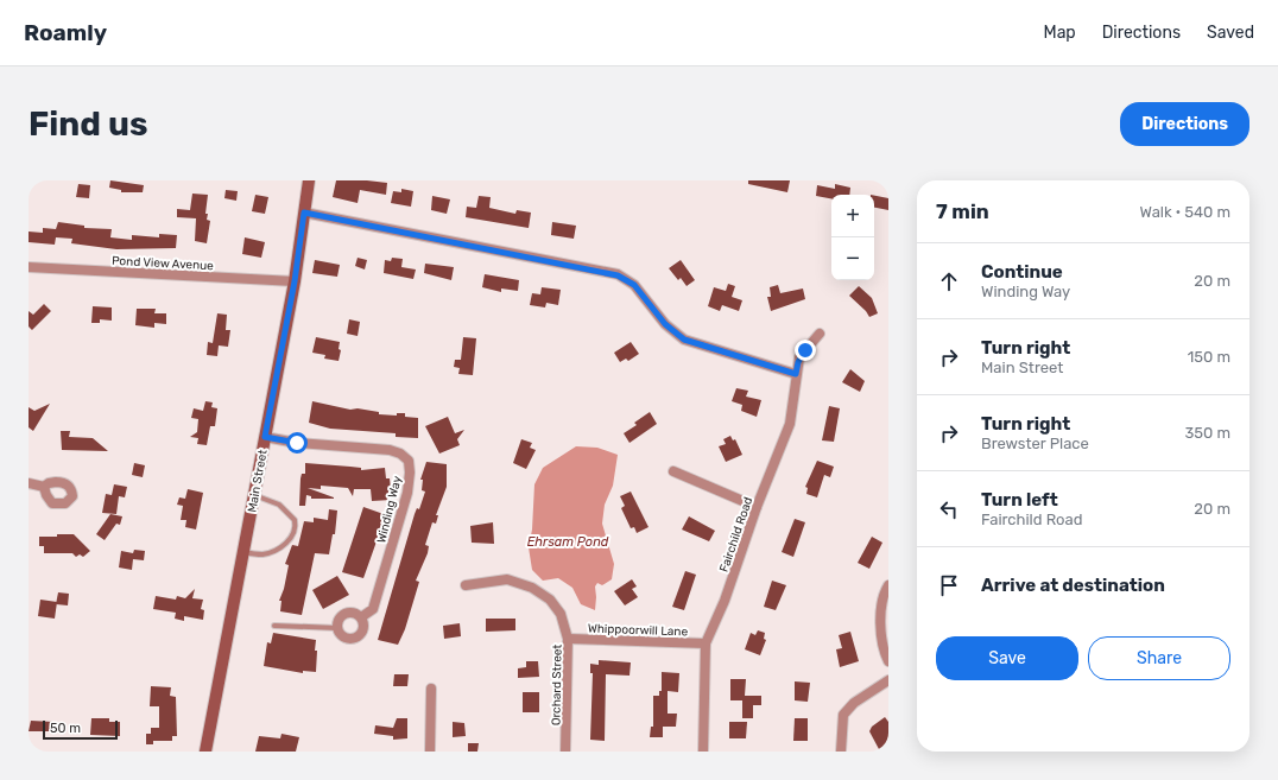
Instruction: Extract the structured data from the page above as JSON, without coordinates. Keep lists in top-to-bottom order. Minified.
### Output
{"streets":{"main road":["Main Street"],"street":["Pond View Avenue","Winding Way","Fairchild Road","Whippoorwill Lane","Orchard Street"]},"crossings":[["Pond View Avenue","Main Street"],["Main Street","Winding Way"],["Fairchild Road","Whippoorwill Lane"],["Whippoorwill Lane","Orchard Street"]],"water":["Ehrsam Pond"],"scale_bar":"50 m","page":{"header":"Roamly","nav":["Map","Directions","Saved"],"buttons":["Directions",["Save","Share"]],"title":"Find us","heading":["7 min","Walk · 540 m"],"map_buttons":["+","−"],"list":[["Continue","Winding Way","20 m"],["Turn right","Main Street","150 m"],["Turn right","Brewster Place","350 m"],["Turn left","Fairchild Road","20 m"],"Arrive at destination"],"scale":"50 m"}}
